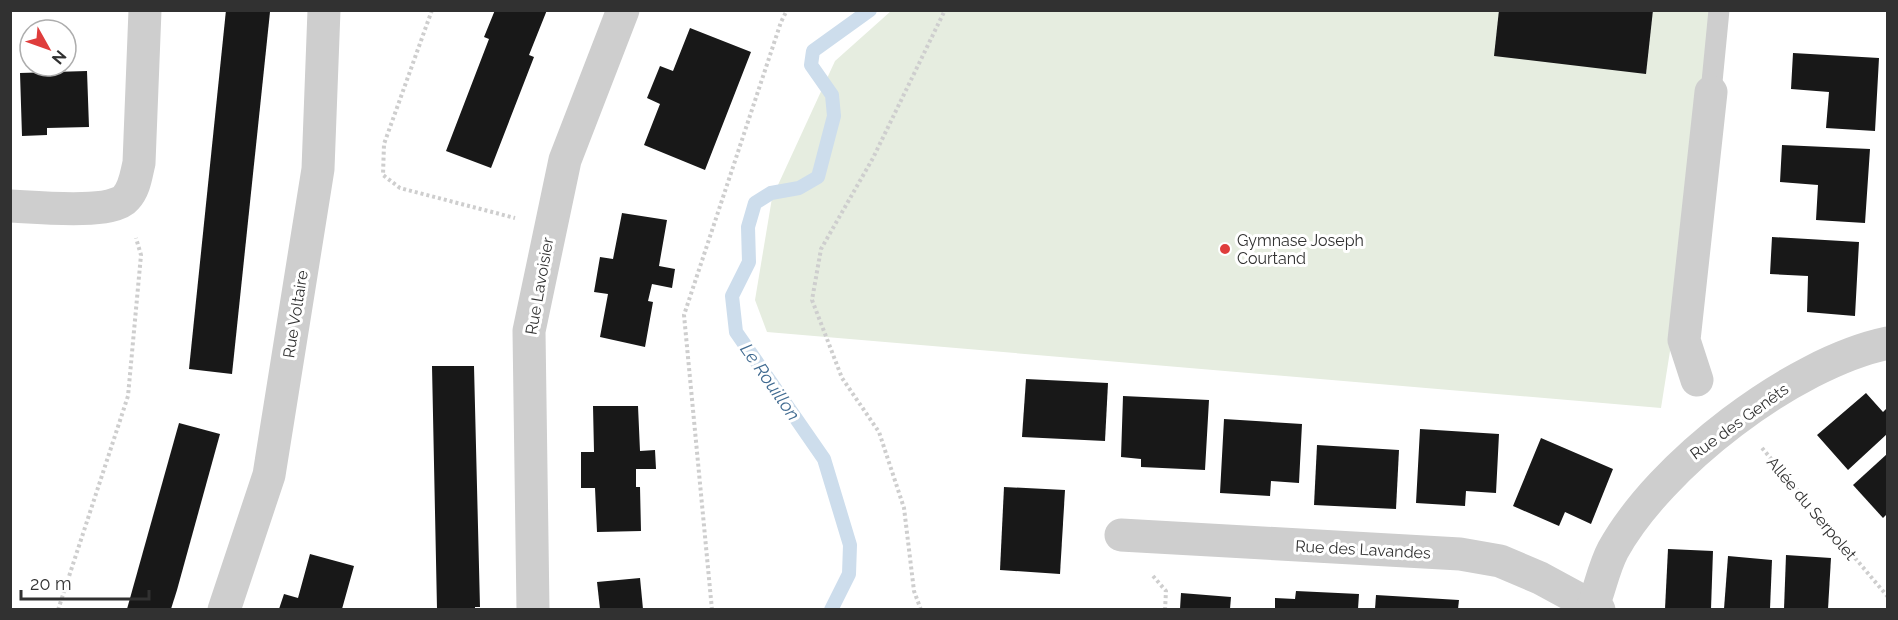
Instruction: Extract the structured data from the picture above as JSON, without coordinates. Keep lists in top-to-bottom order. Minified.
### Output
{"streets":{"street":["Rue Lavoisier","Rue Voltaire","Rue des Genêts","Rue des Lavandes"],"path":["Allée du Serpolet"]},"crossings":[["Rue des Genêts","Allée du Serpolet"],["Rue des Genêts","Rue des Lavandes"]],"water":["Le Rouillon"],"places":["Gymnase Joseph Courtand"],"scale_bar":"20 m","north":"bottom right"}
